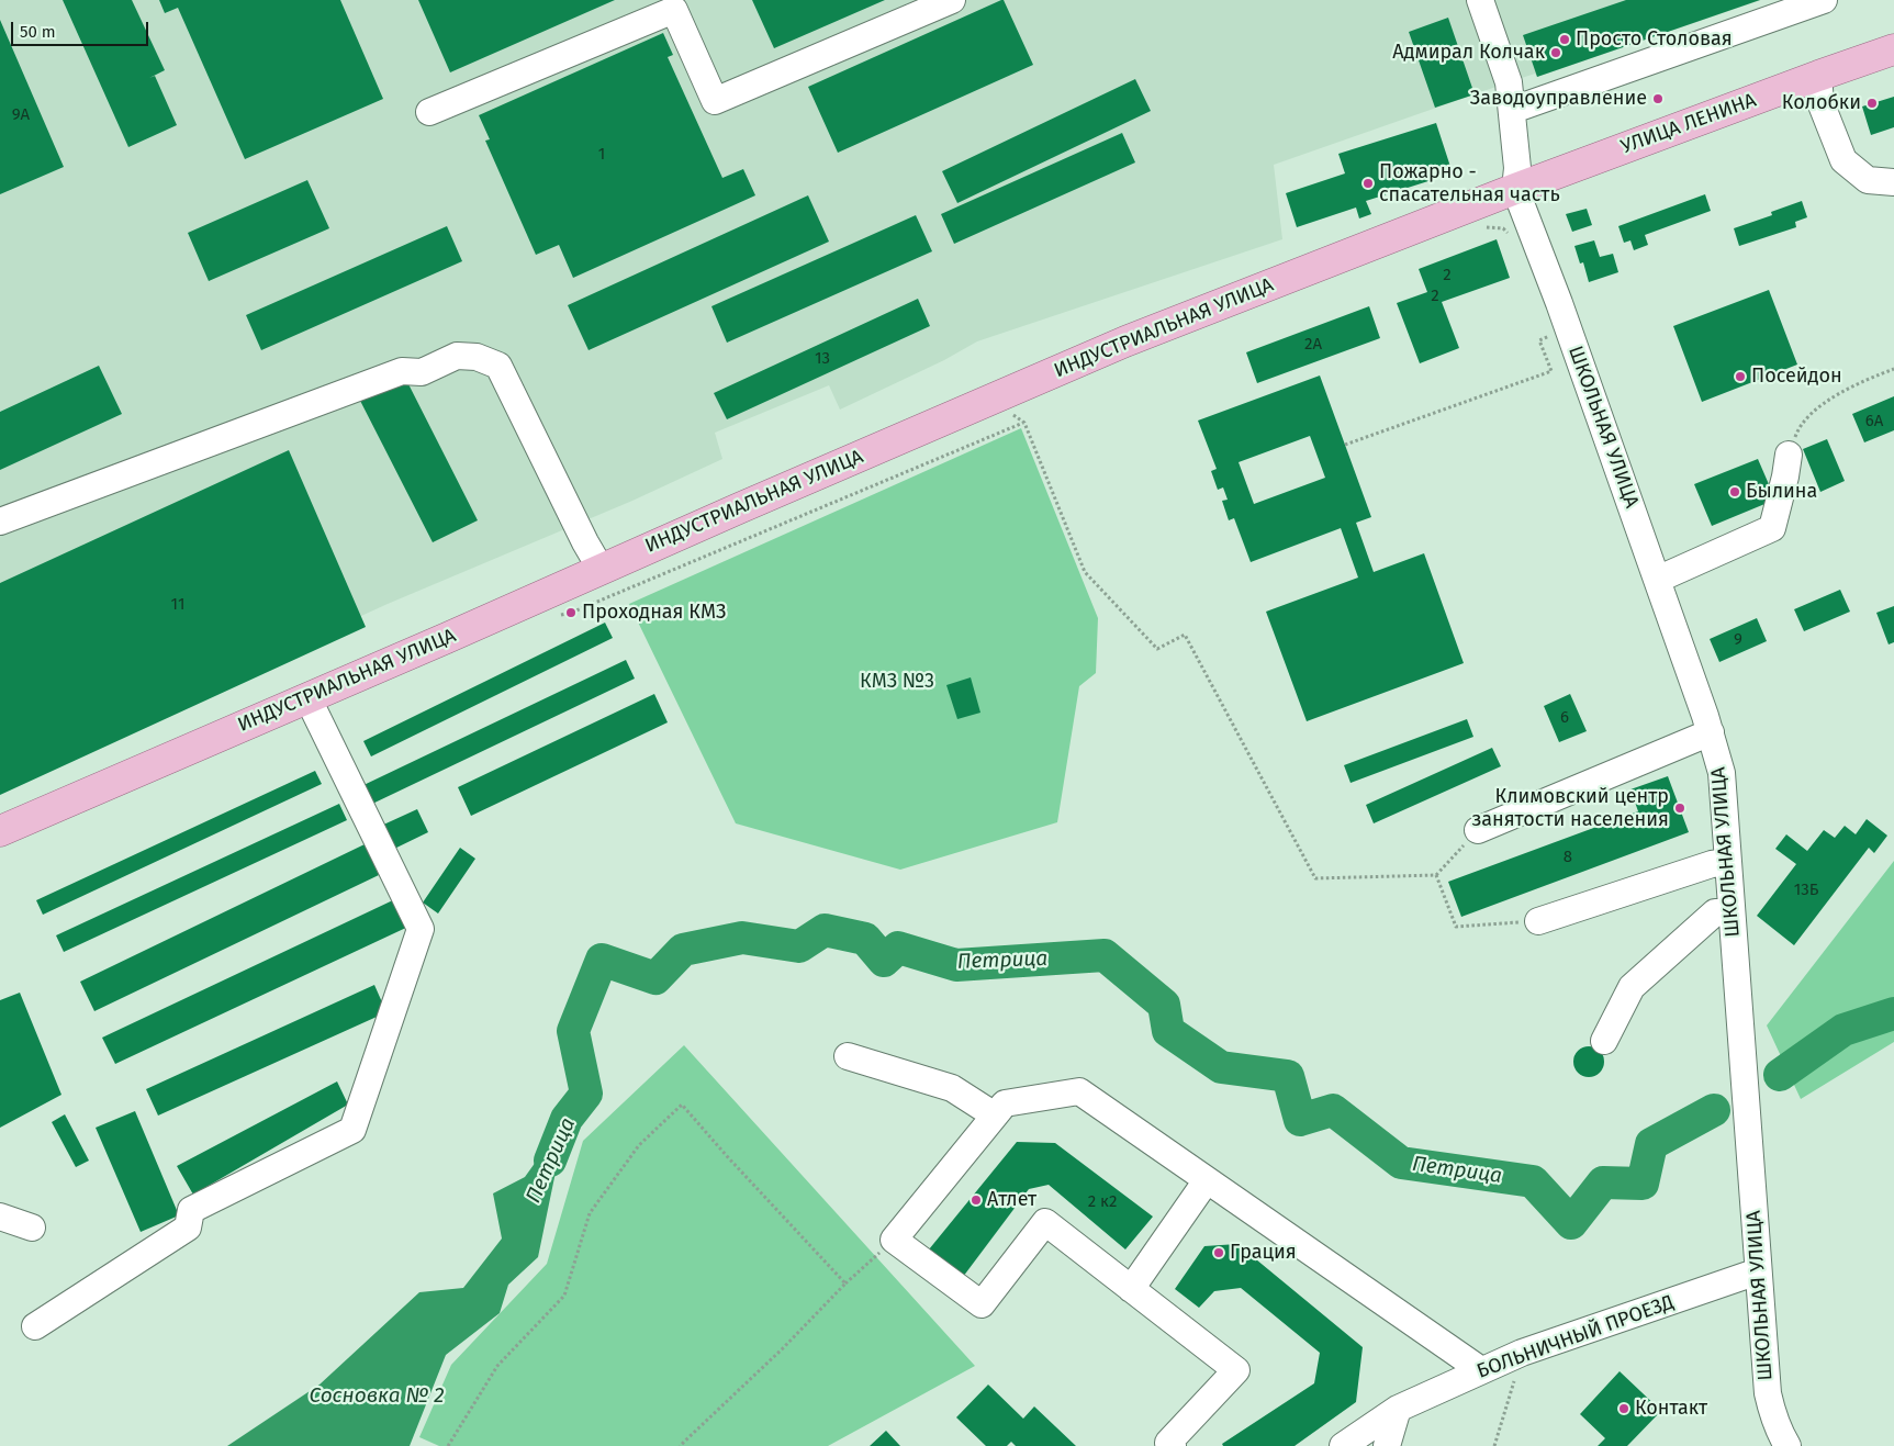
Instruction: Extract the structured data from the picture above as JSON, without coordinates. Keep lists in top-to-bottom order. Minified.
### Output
{"streets":{"main road":["УЛИЦА ЛЕНИНА","ИНДУСТРИАЛЬНАЯ УЛИЦА"],"street":["ШКОЛЬНАЯ УЛИЦА","БОЛЬНИЧНЫЙ ПРОЕЗД"]},"crossings":[["УЛИЦА ЛЕНИНА","ИНДУСТРИАЛЬНАЯ УЛИЦА"],["УЛИЦА ЛЕНИНА","ШКОЛЬНАЯ УЛИЦА"],["ИНДУСТРИАЛЬНАЯ УЛИЦА","ШКОЛЬНАЯ УЛИЦА"],["ШКОЛЬНАЯ УЛИЦА","БОЛЬНИЧНЫЙ ПРОЕЗД"]],"water":["Петрица","Сосновка № 2"],"parks":["КМЗ №3"],"places":["Просто Столовая","Адмирал Колчак","Заводоуправление","Колобки","Пожарно - спасательная часть","Посейдон","Былина","Проходная КМЗ","Климовский центр занятости населения","Атлет","Грация","Контакт"],"house_numbers":["9А","1","2","2","2А","13","6А","11","9","6","8","13Б","2 к2"],"scale_bar":"50 m"}
